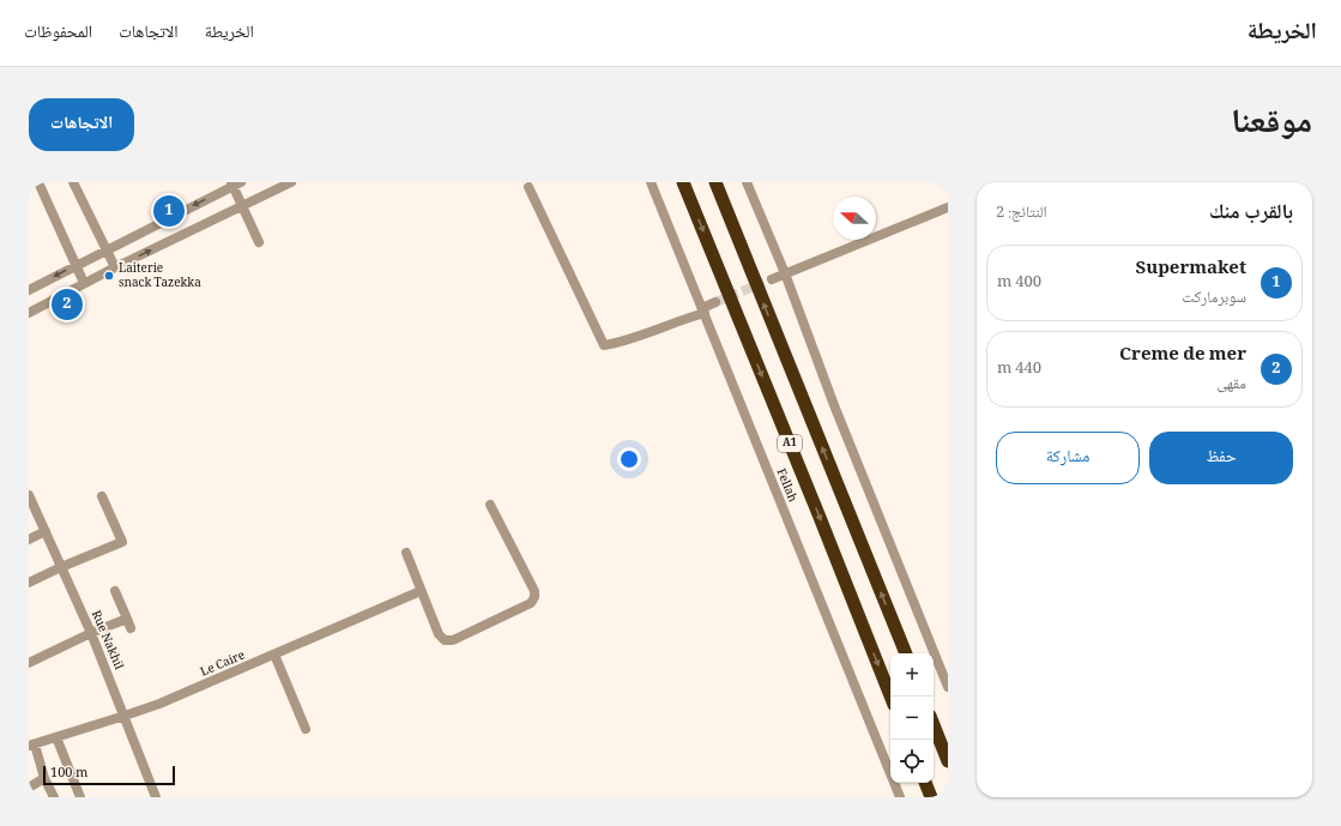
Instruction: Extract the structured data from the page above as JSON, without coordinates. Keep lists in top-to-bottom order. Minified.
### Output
{"streets":{"highway":["A1"],"street":["Fellah","Rue Nakhil","Le Caire"]},"crossings":[["Rue Nakhil","Le Caire"]],"places":["Laiterie snack Tazekka"],"scale_bar":"100 m","north":"left","page":{"header":"الخريطة","nav":["الخريطة","الاتجاهات","المحفوظات"],"title":"موقعنا","buttons":["الاتجاهات",["حفظ","مشاركة"]],"heading":["بالقرب منك","النتائج: 2"],"pins":["1","2"],"list":[{"mark":"1","name":"Supermaket","note":"سوبرماركت","value":"400 m"},{"mark":"2","name":"Creme de mer","note":"مقهى","value":"440 m"}],"map_buttons":["+","−"],"scale":"100 m"}}
